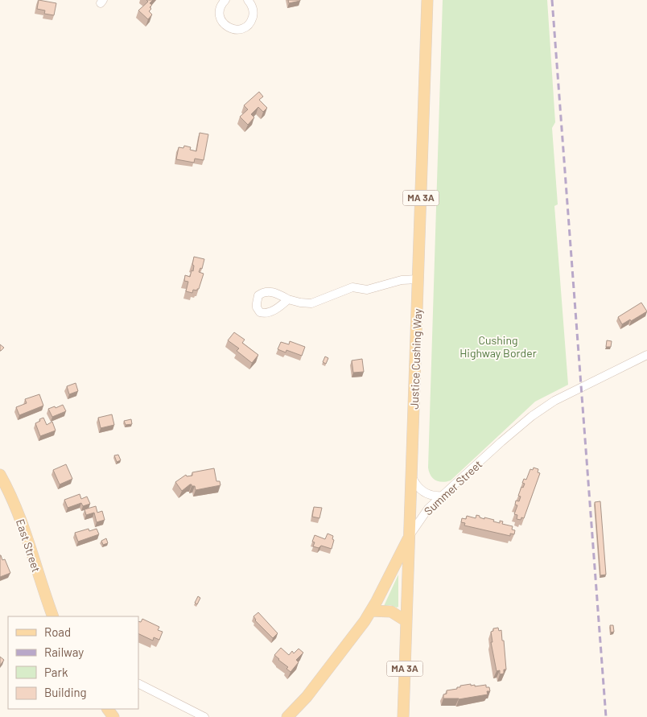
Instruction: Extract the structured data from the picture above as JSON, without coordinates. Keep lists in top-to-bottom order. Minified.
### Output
{"streets":{"main road":["MA 3A","Justice Cushing Way","Summer Street","East Street"]},"crossings":[["Justice Cushing Way","Summer Street"]],"parks":["Cushing Highway Border"],"legend":["Road","Railway","Park","Building"]}
